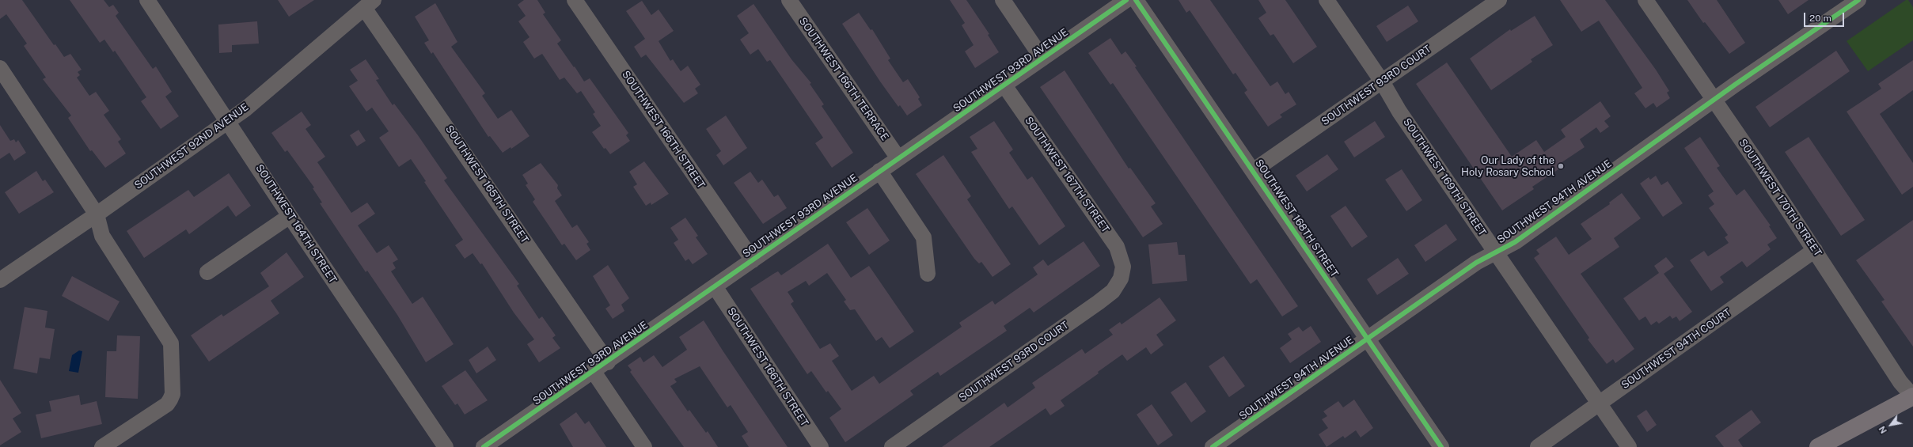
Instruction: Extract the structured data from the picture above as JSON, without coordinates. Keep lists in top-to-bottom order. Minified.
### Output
{"streets":{"street":["SOUTHWEST 93RD AVENUE","SOUTHWEST 166TH TERRACE","SOUTHWEST 93RD COURT","SOUTHWEST 166TH STREET","SOUTHWEST 92ND AVENUE","SOUTHWEST 167TH STREET","SOUTHWEST 169TH STREET","SOUTHWEST 165TH STREET","SOUTHWEST 170TH STREET","SOUTHWEST 94TH AVENUE","SOUTHWEST 168TH STREET","SOUTHWEST 164TH STREET","SOUTHWEST 94TH COURT"]},"crossings":[["SOUTHWEST 93RD AVENUE","SOUTHWEST 166TH TERRACE"],["SOUTHWEST 93RD AVENUE","SOUTHWEST 166TH STREET"],["SOUTHWEST 93RD AVENUE","SOUTHWEST 167TH STREET"],["SOUTHWEST 93RD AVENUE","SOUTHWEST 165TH STREET"],["SOUTHWEST 93RD COURT","SOUTHWEST 167TH STREET"],["SOUTHWEST 93RD COURT","SOUTHWEST 169TH STREET"],["SOUTHWEST 93RD COURT","SOUTHWEST 168TH STREET"],["SOUTHWEST 92ND AVENUE","SOUTHWEST 165TH STREET"],["SOUTHWEST 92ND AVENUE","SOUTHWEST 164TH STREET"],["SOUTHWEST 169TH STREET","SOUTHWEST 94TH AVENUE"],["SOUTHWEST 169TH STREET","SOUTHWEST 94TH COURT"],["SOUTHWEST 170TH STREET","SOUTHWEST 94TH AVENUE"],["SOUTHWEST 170TH STREET","SOUTHWEST 94TH COURT"],["SOUTHWEST 94TH AVENUE","SOUTHWEST 168TH STREET"]],"places":["Our Lady of the Holy Rosary School"],"scale_bar":"20 m","north":"bottom left"}
